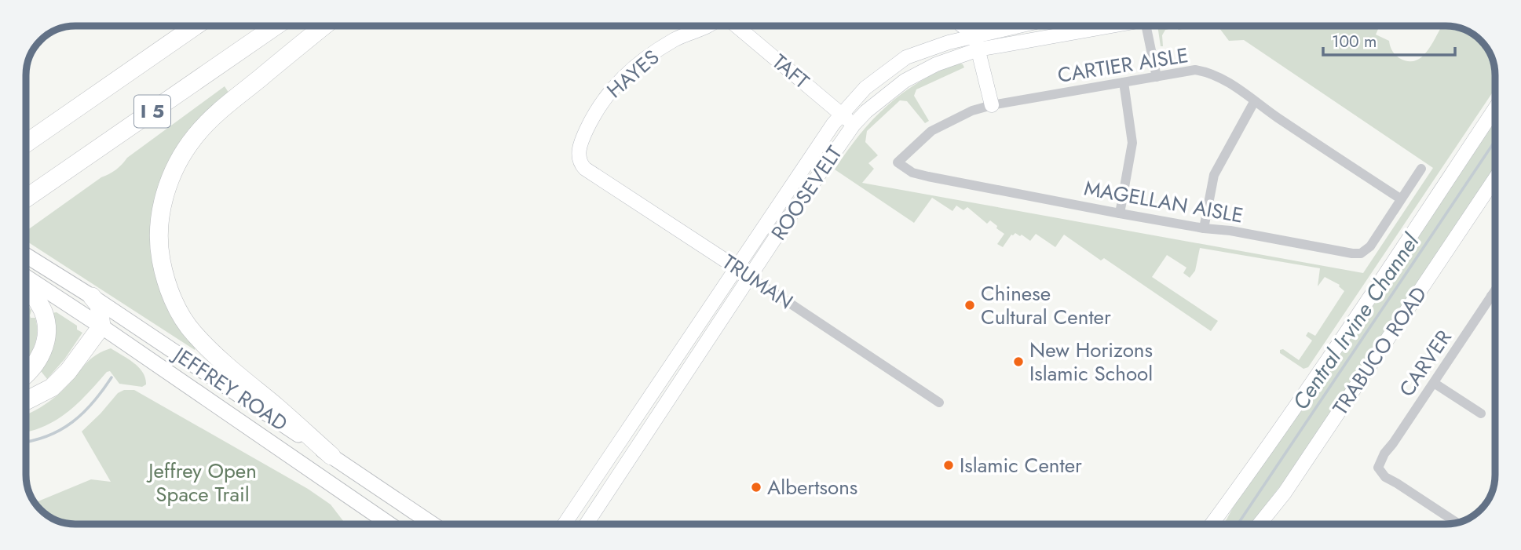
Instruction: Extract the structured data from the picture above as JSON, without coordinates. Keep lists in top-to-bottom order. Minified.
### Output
{"streets":{"highway":["I 5"],"main road":["JEFFREY ROAD"],"street":["CARTIER AISLE","TAFT","HAYES","ROOSEVELT","MAGELLAN AISLE","TRUMAN","TRABUCO ROAD","CARVER"]},"crossings":[["CARTIER AISLE","MAGELLAN AISLE"],["TAFT","ROOSEVELT"],["HAYES","TRUMAN"],["ROOSEVELT","TRUMAN"]],"water":["Central Irvine Channel"],"parks":["Jeffrey Open Space Trail"],"places":["Chinese Cultural Center","New Horizons Islamic School","Islamic Center","Albertsons"],"scale_bar":"100 m"}
